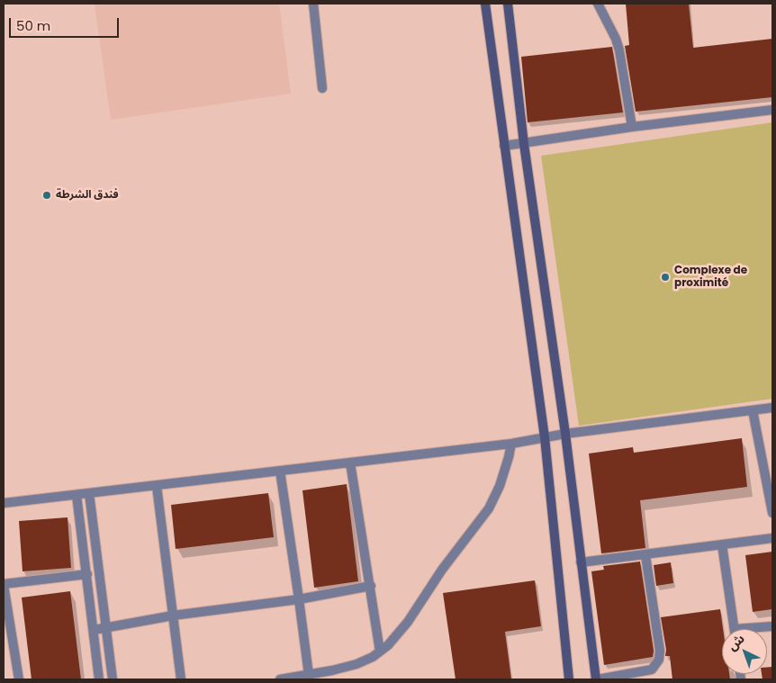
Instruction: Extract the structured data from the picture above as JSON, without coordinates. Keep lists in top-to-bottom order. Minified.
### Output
{"places":["فندق الشرطة","Complexe de proximité"],"scale_bar":"50 m","north":"top left"}
